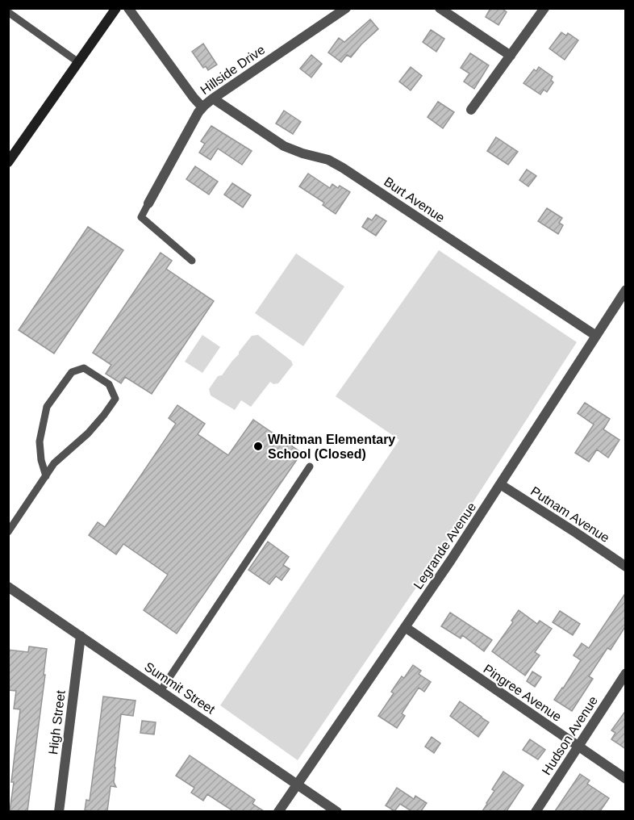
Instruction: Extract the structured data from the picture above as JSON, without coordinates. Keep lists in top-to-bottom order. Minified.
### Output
{"streets":{"street":["Hillside Drive","Burt Avenue","Putnam Avenue","Legrande Avenue","Summit Street","Pingree Avenue","High Street","Hudson Avenue"]},"crossings":[["Hillside Drive","Burt Avenue"],["Burt Avenue","Legrande Avenue"],["Putnam Avenue","Legrande Avenue"],["Legrande Avenue","Summit Street"],["Legrande Avenue","Pingree Avenue"],["Summit Street","High Street"],["Pingree Avenue","Hudson Avenue"]],"places":["Whitman Elementary School (Closed)"]}
